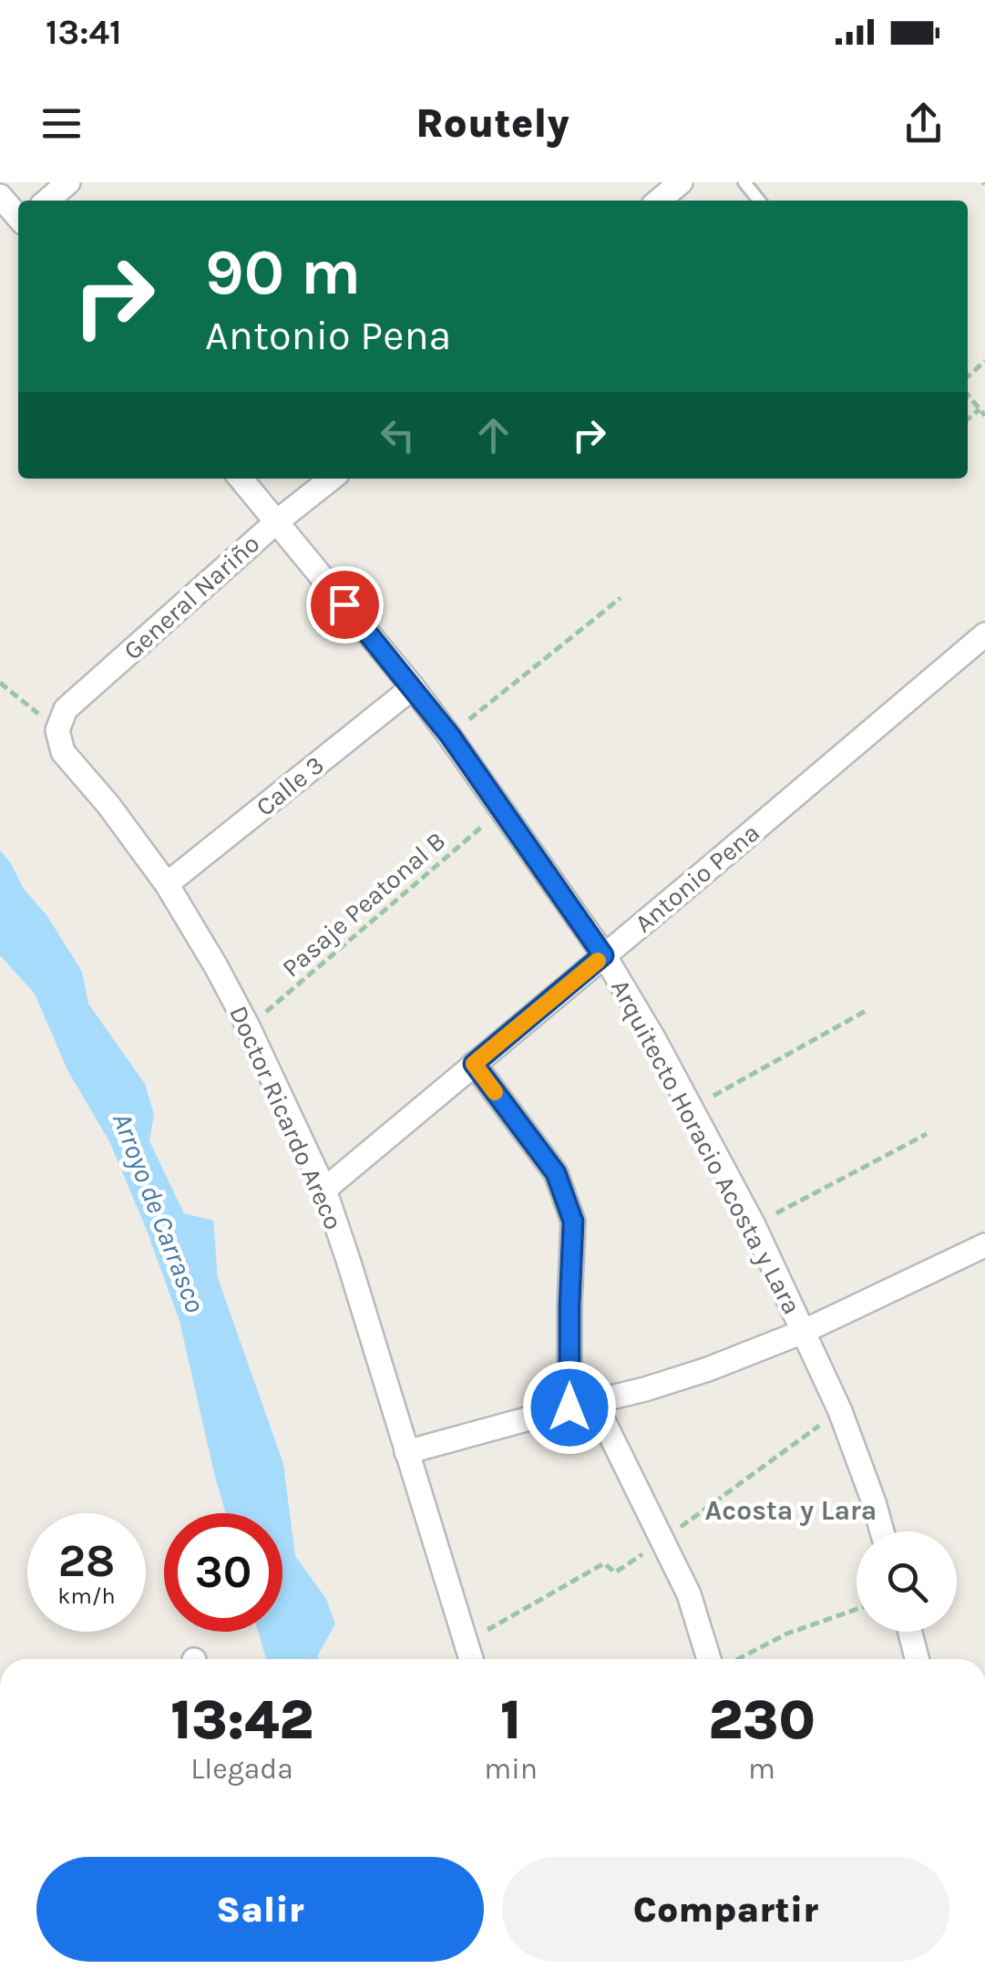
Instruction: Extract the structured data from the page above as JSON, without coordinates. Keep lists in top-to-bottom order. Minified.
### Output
{"streets":{"street":["General Nariño","Calle 3","Antonio Pena","Doctor Ricardo Areco","Arquitecto Horacio Acosta y Lara"],"path":["Pasaje Peatonal B"]},"crossings":[["General Nariño","Doctor Ricardo Areco"],["General Nariño","Arquitecto Horacio Acosta y Lara"],["Calle 3","Doctor Ricardo Areco"],["Calle 3","Arquitecto Horacio Acosta y Lara"],["Antonio Pena","Doctor Ricardo Areco"],["Antonio Pena","Arquitecto Horacio Acosta y Lara"],["Pasaje Peatonal B","Doctor Ricardo Areco"],["Pasaje Peatonal B","Arquitecto Horacio Acosta y Lara"]],"districts":["Acosta y Lara"],"water":["Arroyo de Carrasco"],"page":{"status":"13:41","header":"Routely","turn":["90 m","Antonio Pena"],"speed":"28 km/h","limit":"30","eta":["13:42","Llegada","1","min","230","m"],"buttons":["Salir","Compartir"]}}
